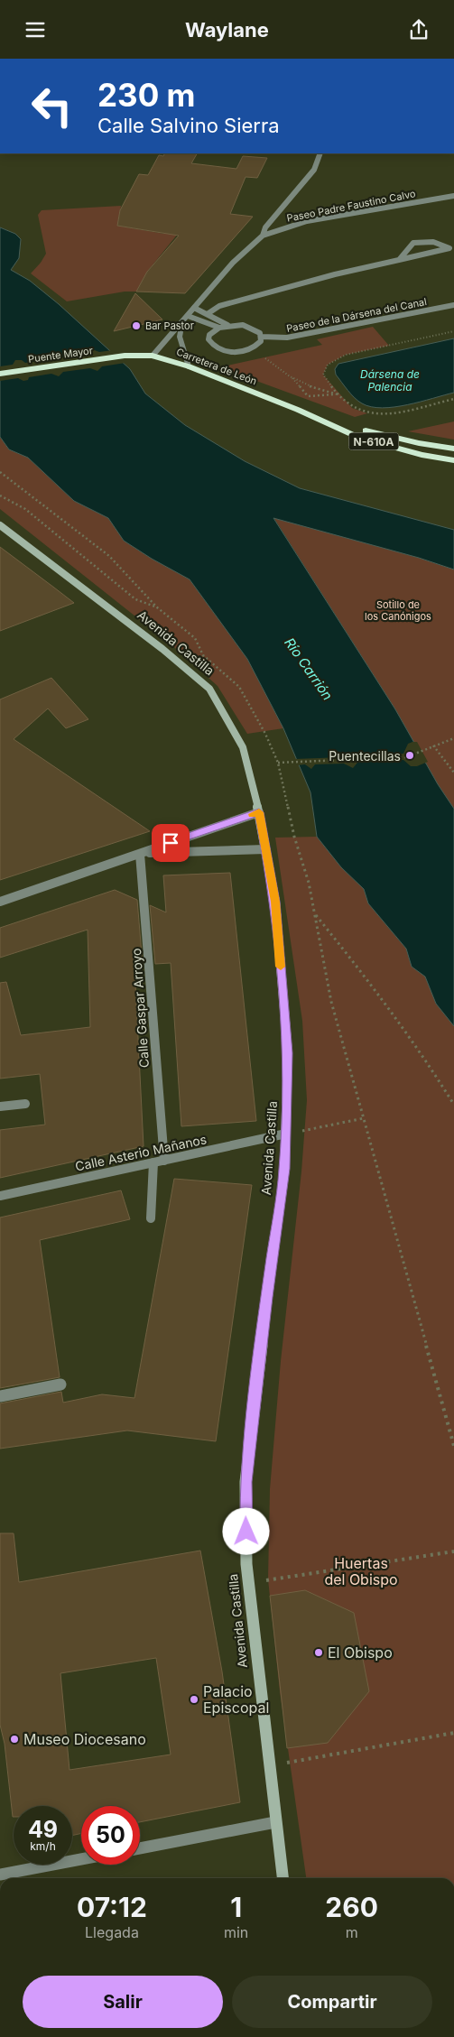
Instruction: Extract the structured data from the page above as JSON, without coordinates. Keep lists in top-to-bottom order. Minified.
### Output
{"streets":{"highway":["Puente Mayor","Carretera de León","N-610A"],"main road":["Avenida Castilla"],"street":["Paseo Padre Faustino Calvo","Paseo de la Dársena del Canal","Calle Gaspar Arroyo","Calle Asterio Mañanos"]},"crossings":[["Paseo Padre Faustino Calvo","Carretera de León"],["Puente Mayor","Carretera de León"],["Avenida Castilla","Calle Asterio Mañanos"],["Calle Gaspar Arroyo","Calle Asterio Mañanos"]],"water":["Dársena de Palencia","Río Carrión"],"parks":["Sotillo de los Canónigos","Huertas del Obispo"],"places":["Bar Pastor","Puentecillas","El Obispo","Palacio Episcopal","Museo Diocesano"],"page":{"header":"Waylane","turn":["230 m","Calle Salvino Sierra"],"speed":"49 km/h","limit":"50","eta":["07:12","Llegada","1","min","260","m"],"buttons":["Salir","Compartir"]}}
